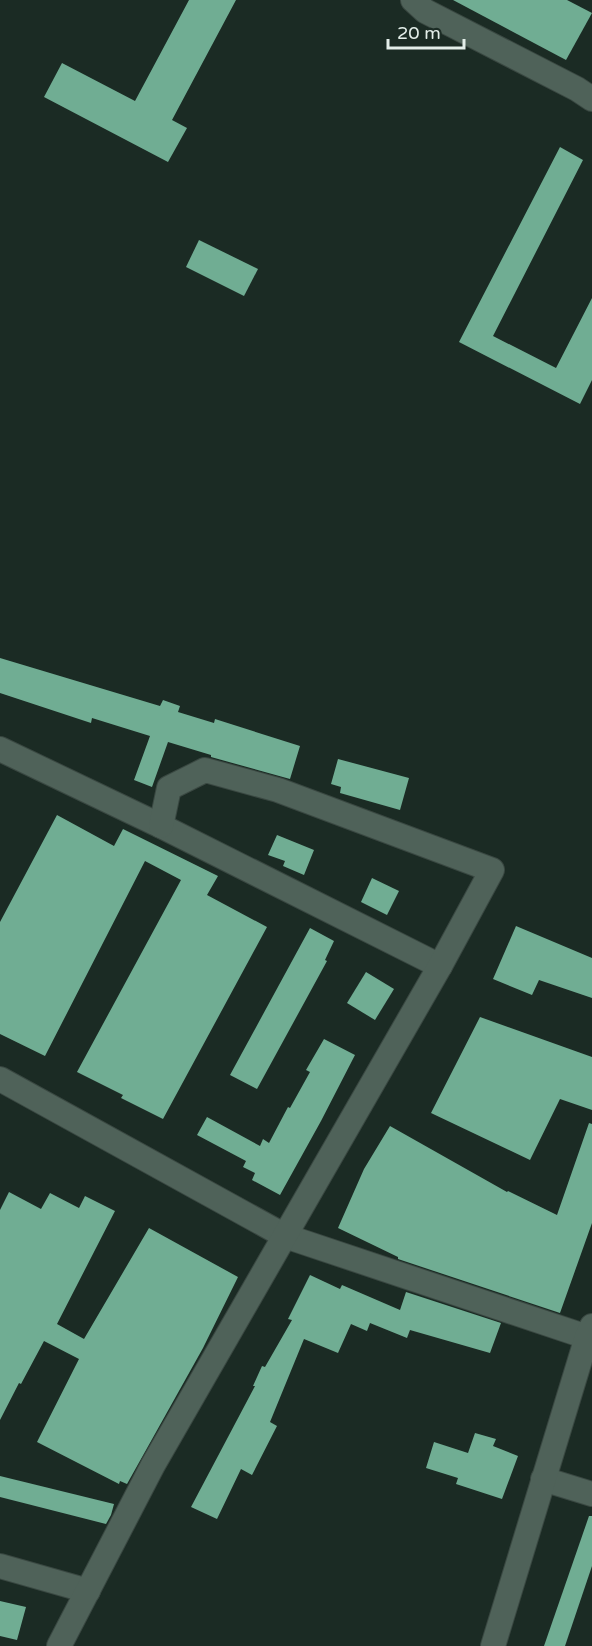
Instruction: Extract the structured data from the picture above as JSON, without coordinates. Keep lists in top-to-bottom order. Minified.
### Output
{"scale_bar":"20 m"}
